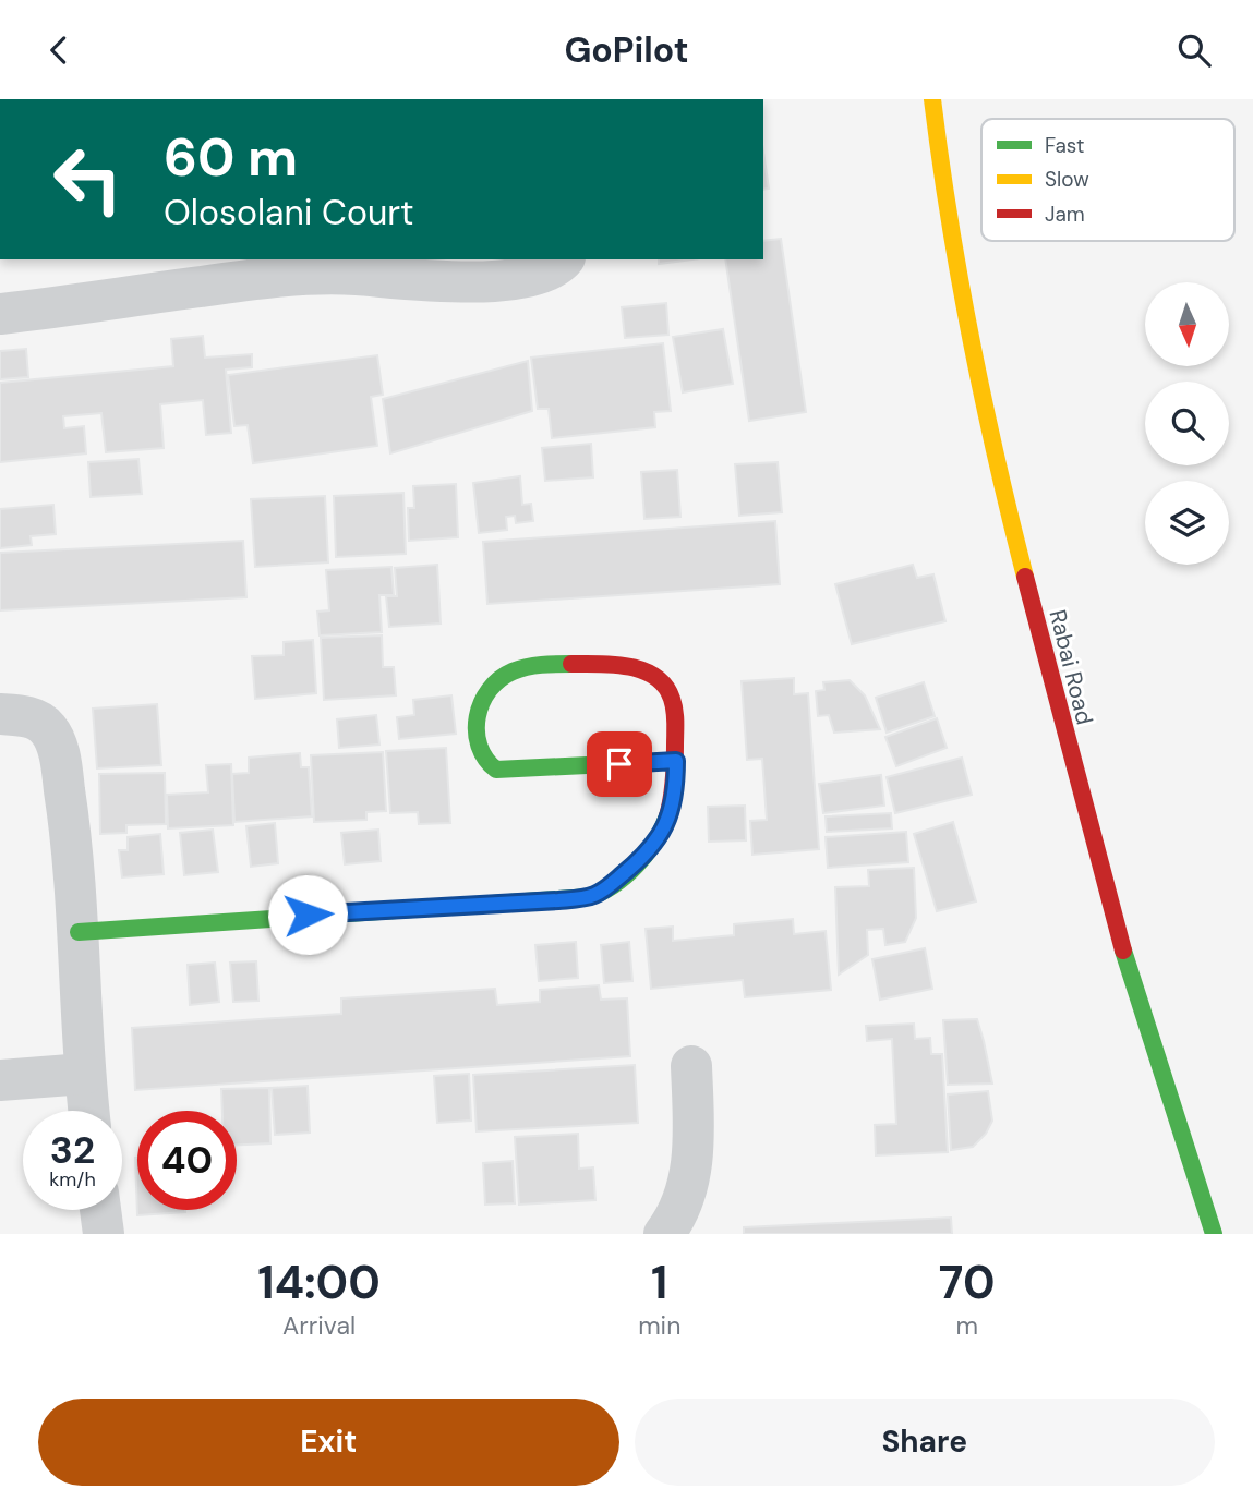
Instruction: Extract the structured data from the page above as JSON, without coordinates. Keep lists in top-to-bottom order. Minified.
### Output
{"streets":{"street":["Rabai Road"]},"legend":["Fast","Slow","Jam"],"north":"bottom","page":{"header":"GoPilot","turn":["60 m","Olosolani Court"],"speed":"32 km/h","limit":"40","eta":["14:00","Arrival","1","min","70","m"],"buttons":["Exit","Share"]}}
